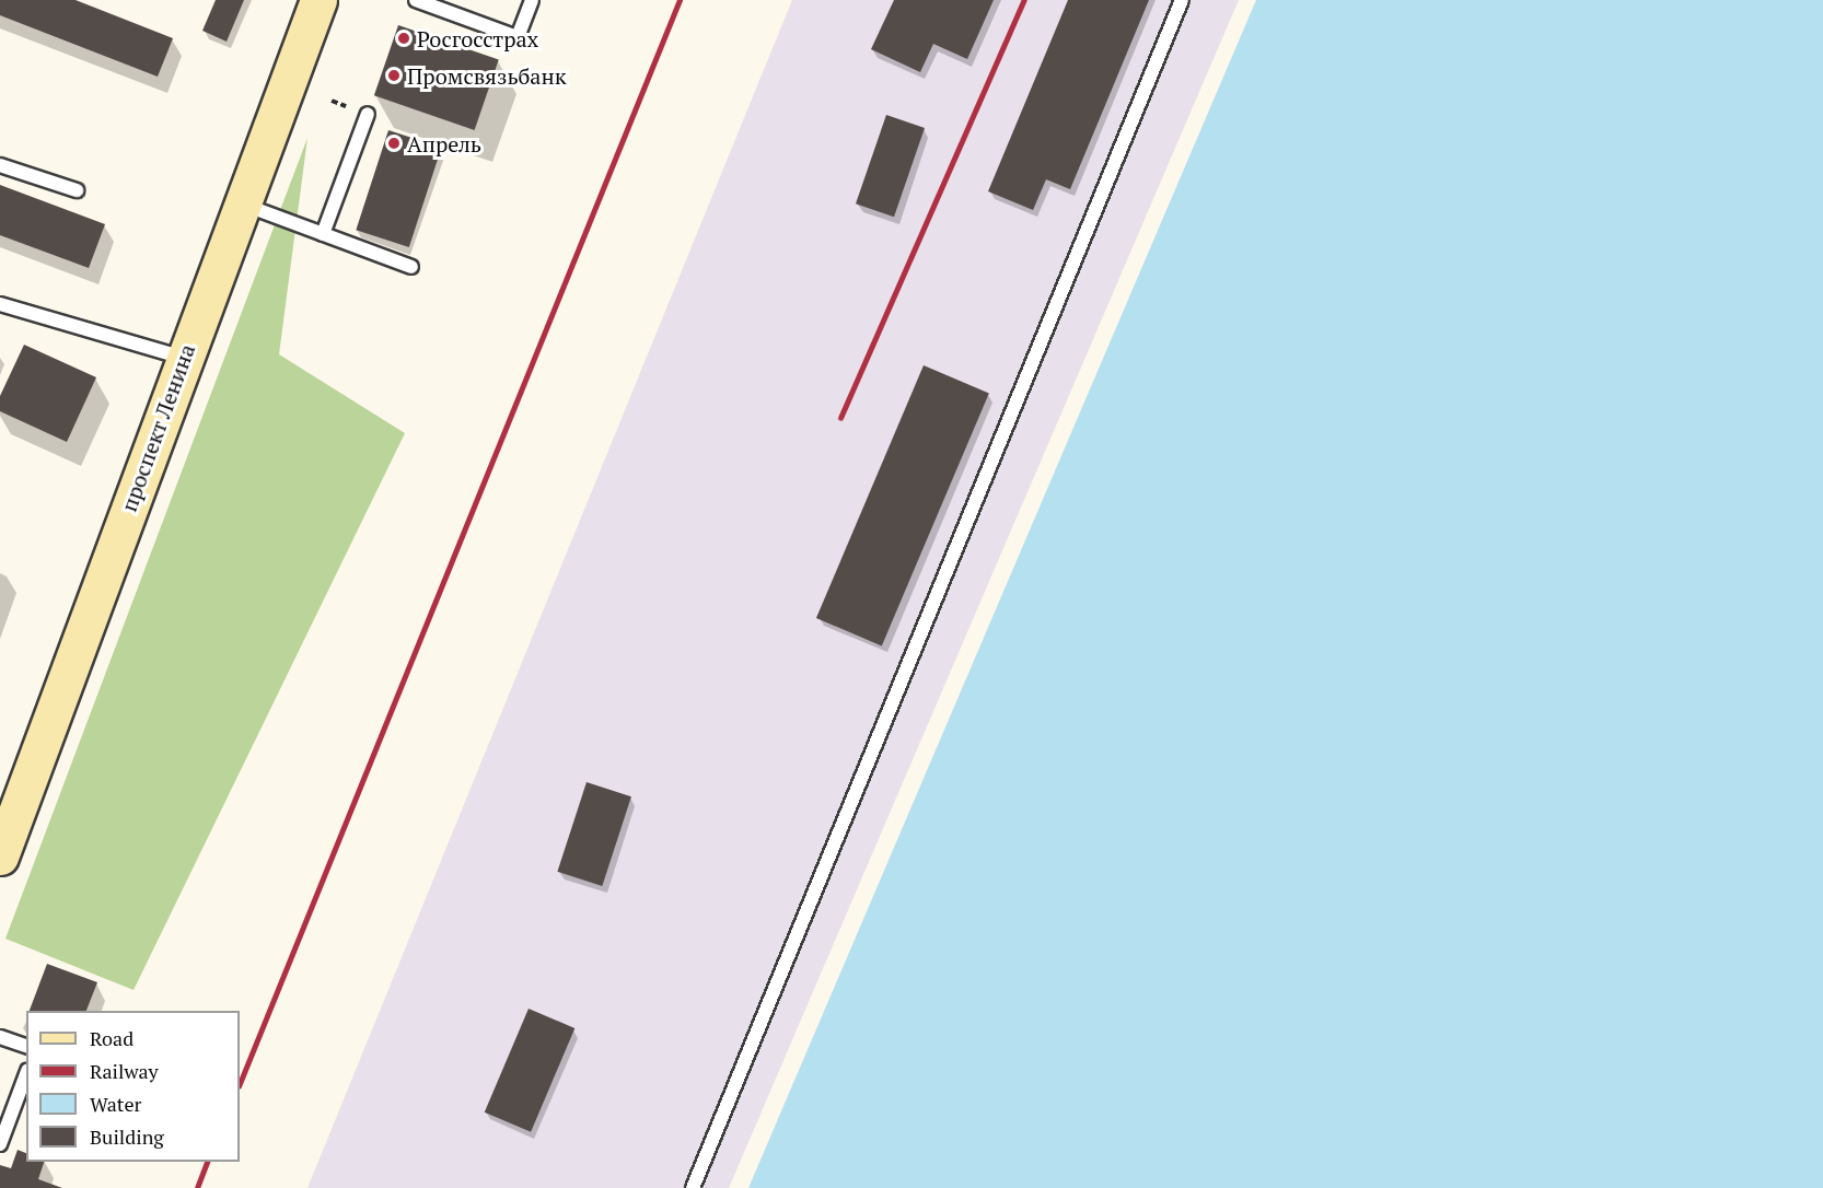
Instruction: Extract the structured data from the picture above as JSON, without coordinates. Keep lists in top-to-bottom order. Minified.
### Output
{"streets":{"main road":["проспект Ленина"]},"places":["Росгосстрах","Промсвязьбанк","Апрель"],"legend":["Road","Railway","Water","Building"]}
